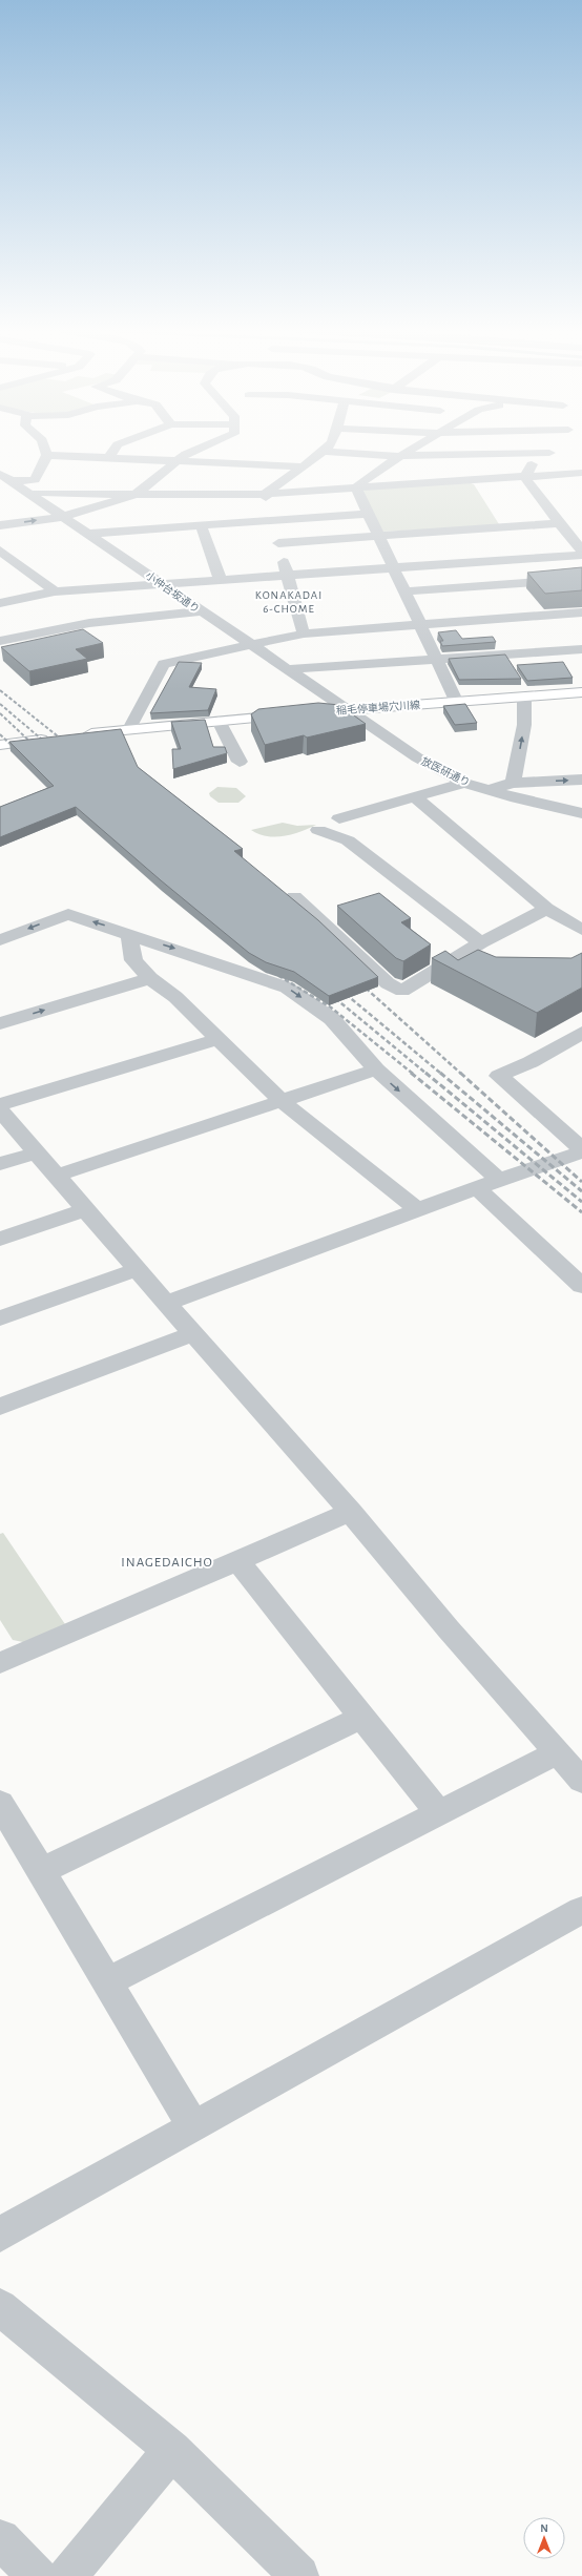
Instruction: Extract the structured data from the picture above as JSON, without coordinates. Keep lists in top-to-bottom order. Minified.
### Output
{"streets":{"main road":["稲毛停車場穴川線"],"street":["小仲台坂通り","放医研通り"]},"crossings":[["小仲台坂通り","稲毛停車場穴川線"],["小仲台坂通り","放医研通り"],["稲毛停車場穴川線","放医研通り"]],"districts":["KONAKADAI 6-CHOME","INAGEDAICHO"],"north":"top"}
